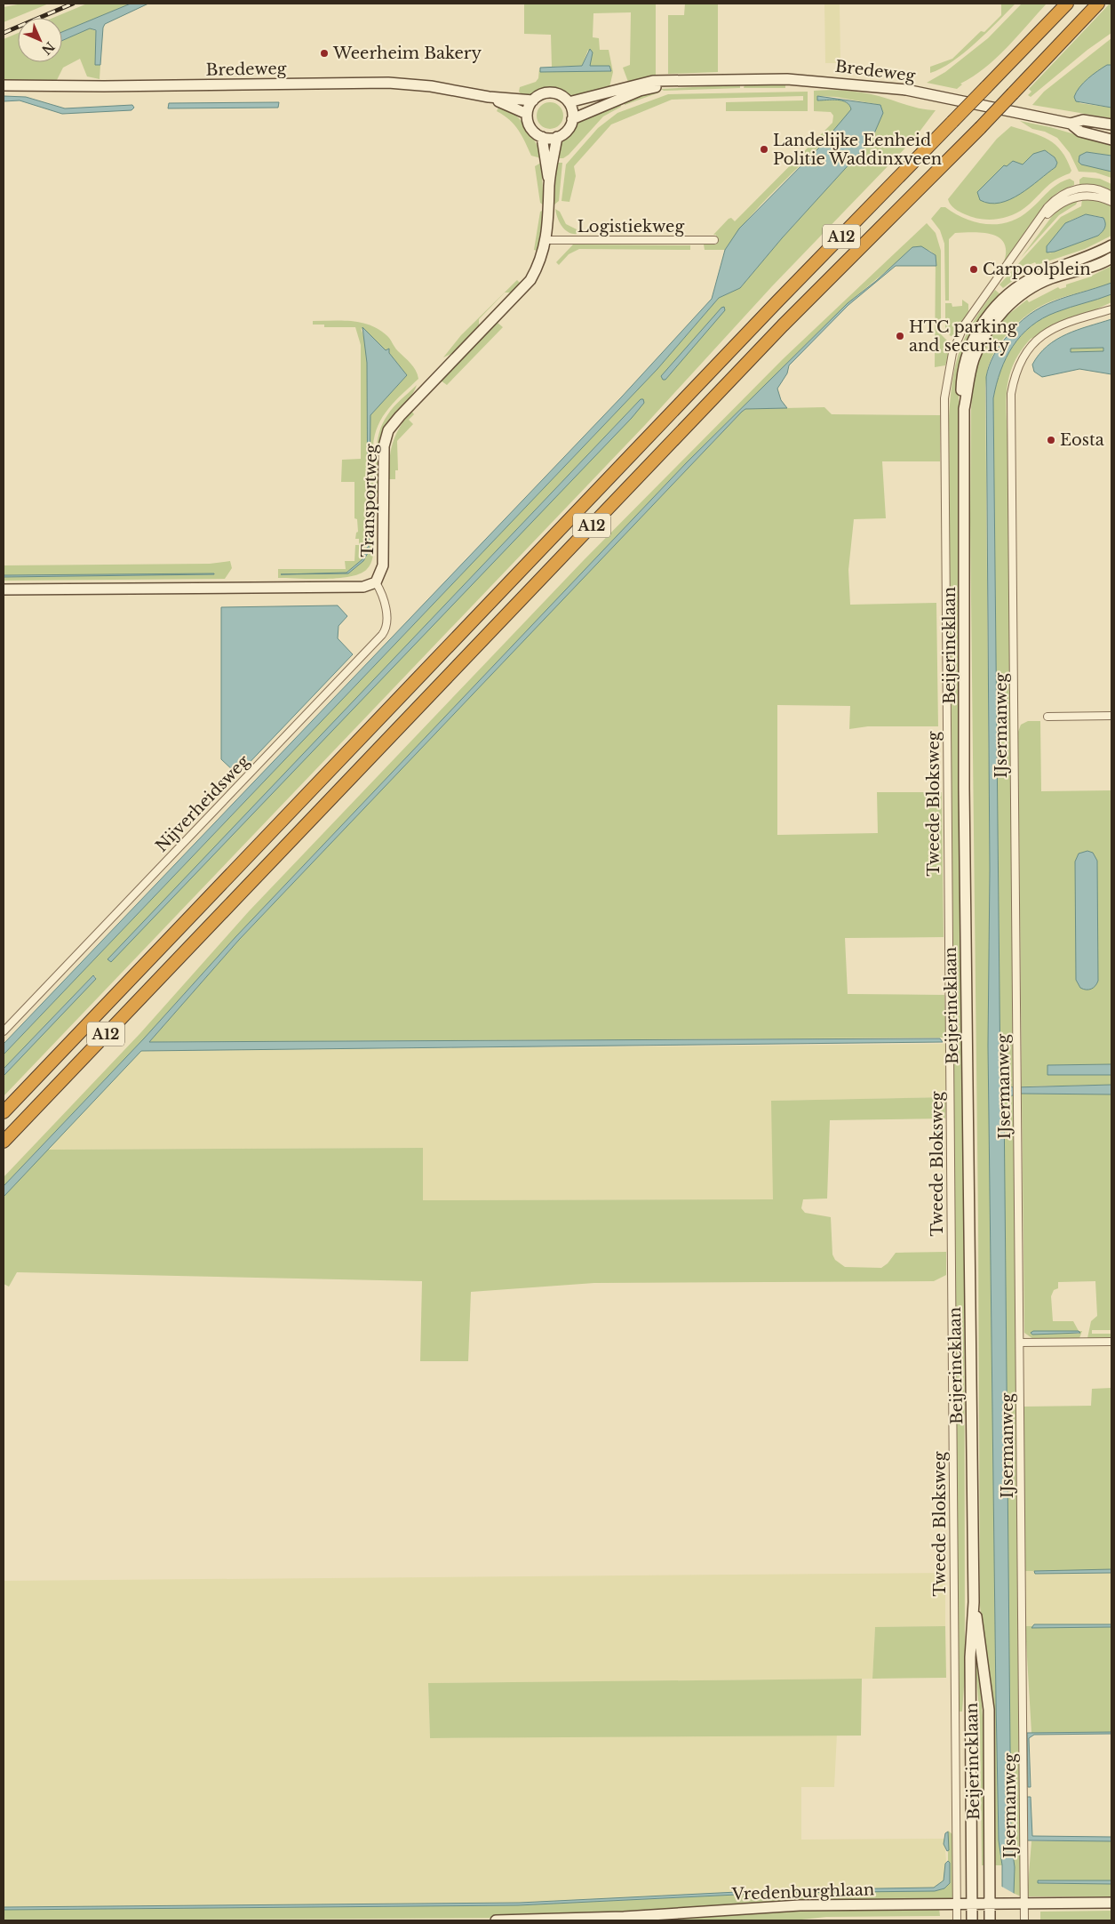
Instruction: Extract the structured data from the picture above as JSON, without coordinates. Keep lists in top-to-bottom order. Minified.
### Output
{"streets":{"highway":["A12"],"main road":["Bredeweg","Transportweg","Beijerincklaan","Vredenburghlaan"],"street":["Logistiekweg","IJsermanweg","Nijverheidsweg","Tweede Bloksweg"]},"crossings":[["Bredeweg","Transportweg"],["Logistiekweg","Transportweg"],["Transportweg","Nijverheidsweg"],["Beijerincklaan","Vredenburghlaan"],["IJsermanweg","Vredenburghlaan"],["Tweede Bloksweg","Vredenburghlaan"]],"places":["Weerheim Bakery","Landelijke Eenheid Politie Waddinxveen","Carpoolplein","HTC parking and security","Eosta"],"north":"bottom right"}
